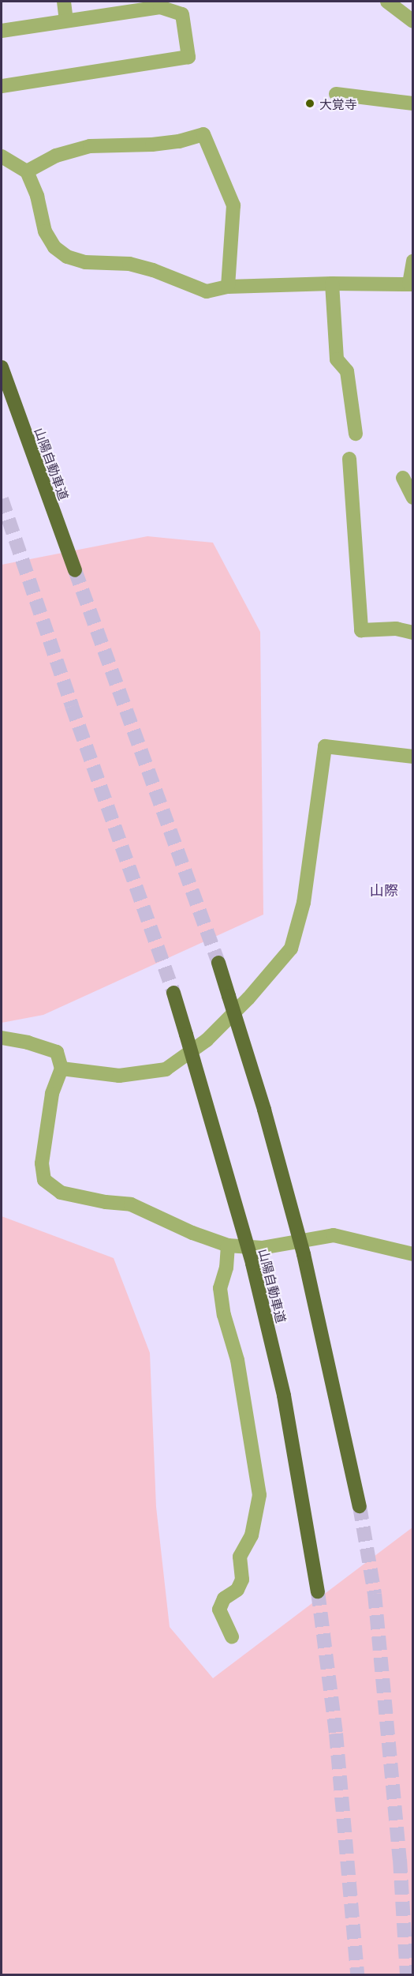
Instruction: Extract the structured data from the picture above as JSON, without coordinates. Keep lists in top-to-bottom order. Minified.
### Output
{"streets":{"highway":["山陽自動車道"]},"districts":["山際"],"places":["大覚寺"]}
